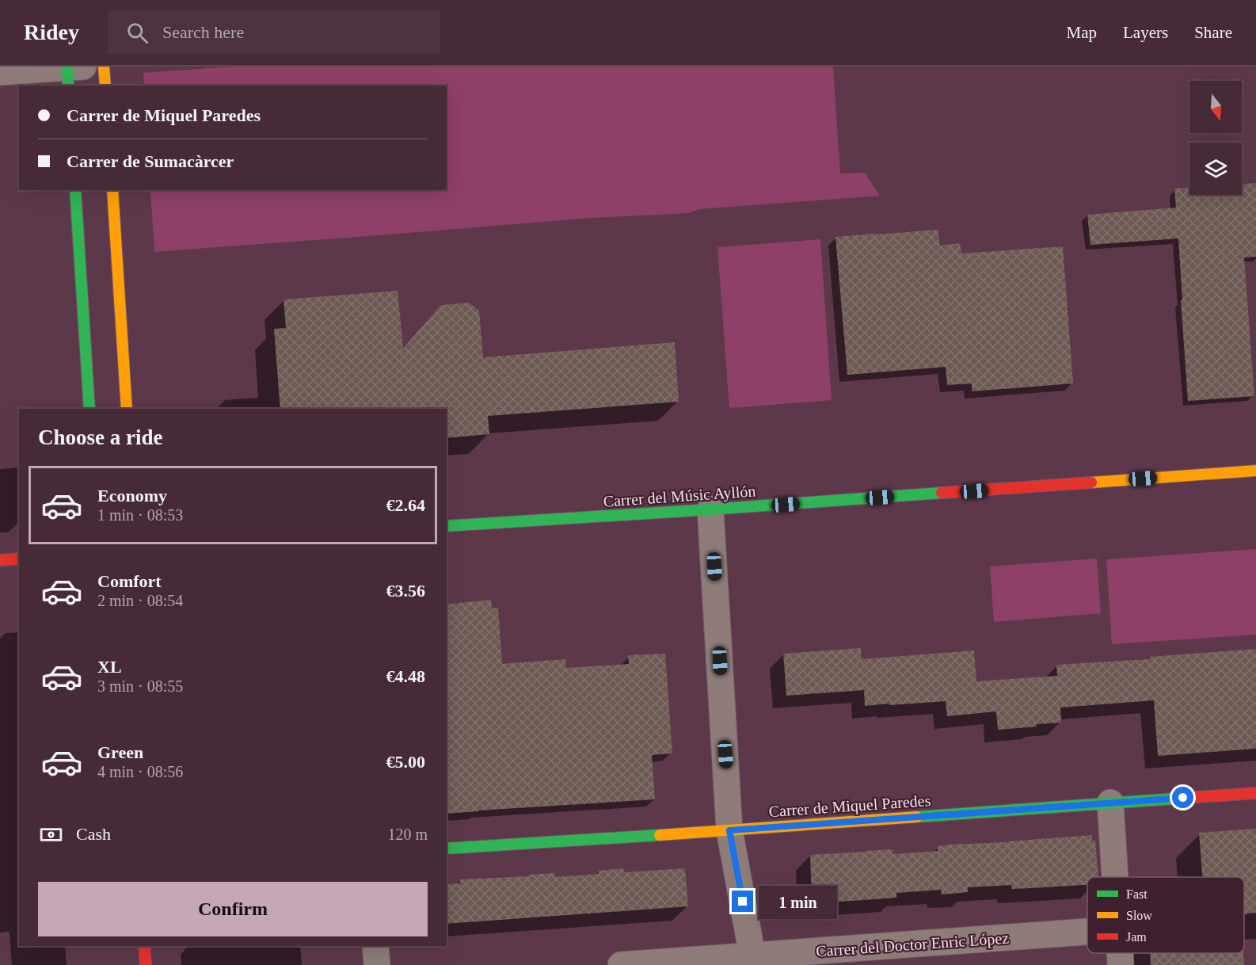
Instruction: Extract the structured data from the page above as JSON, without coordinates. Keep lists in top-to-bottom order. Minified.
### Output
{"streets":{"street":["Carrer del Músic Ayllón","Carrer de Miquel Paredes","Carrer del Doctor Enric López"]},"legend":["Fast","Slow","Jam"],"north":"bottom","page":{"header":"Ridey","search":"Search here","nav":["Map","Layers","Share"],"banner":["Carrer de Miquel Paredes","Carrer de Sumacàrcer"],"heading":"Choose a ride","list":[{"name":"Economy","note":"1 min · 08:53","value":"€2.64"},{"name":"Comfort","note":"2 min · 08:54","value":"€3.56"},{"name":"XL","note":"3 min · 08:55","value":"€4.48"},{"name":"Green","note":"4 min · 08:56","value":"€5.00"}],"pay":["Cash","120 m"],"buttons":"Confirm","bubble":"1 min"}}
